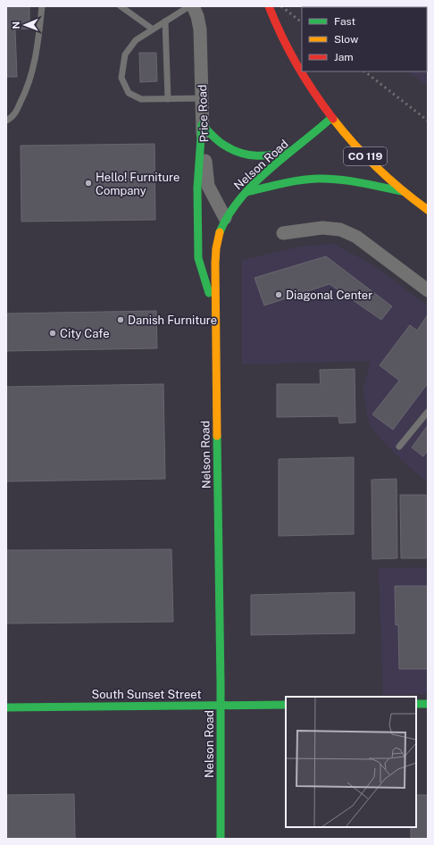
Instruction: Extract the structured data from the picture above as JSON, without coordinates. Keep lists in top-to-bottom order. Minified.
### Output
{"streets":{"main road":["CO 119","Nelson Road","South Sunset Street"],"street":["Price Road"]},"crossings":[["Price Road","Nelson Road"],["CO 119","Nelson Road"],["Nelson Road","South Sunset Street"]],"places":["Hello! Furniture Company","Diagonal Center","Danish Furniture","City Cafe"],"legend":["Fast","Slow","Jam"],"north":"left"}
